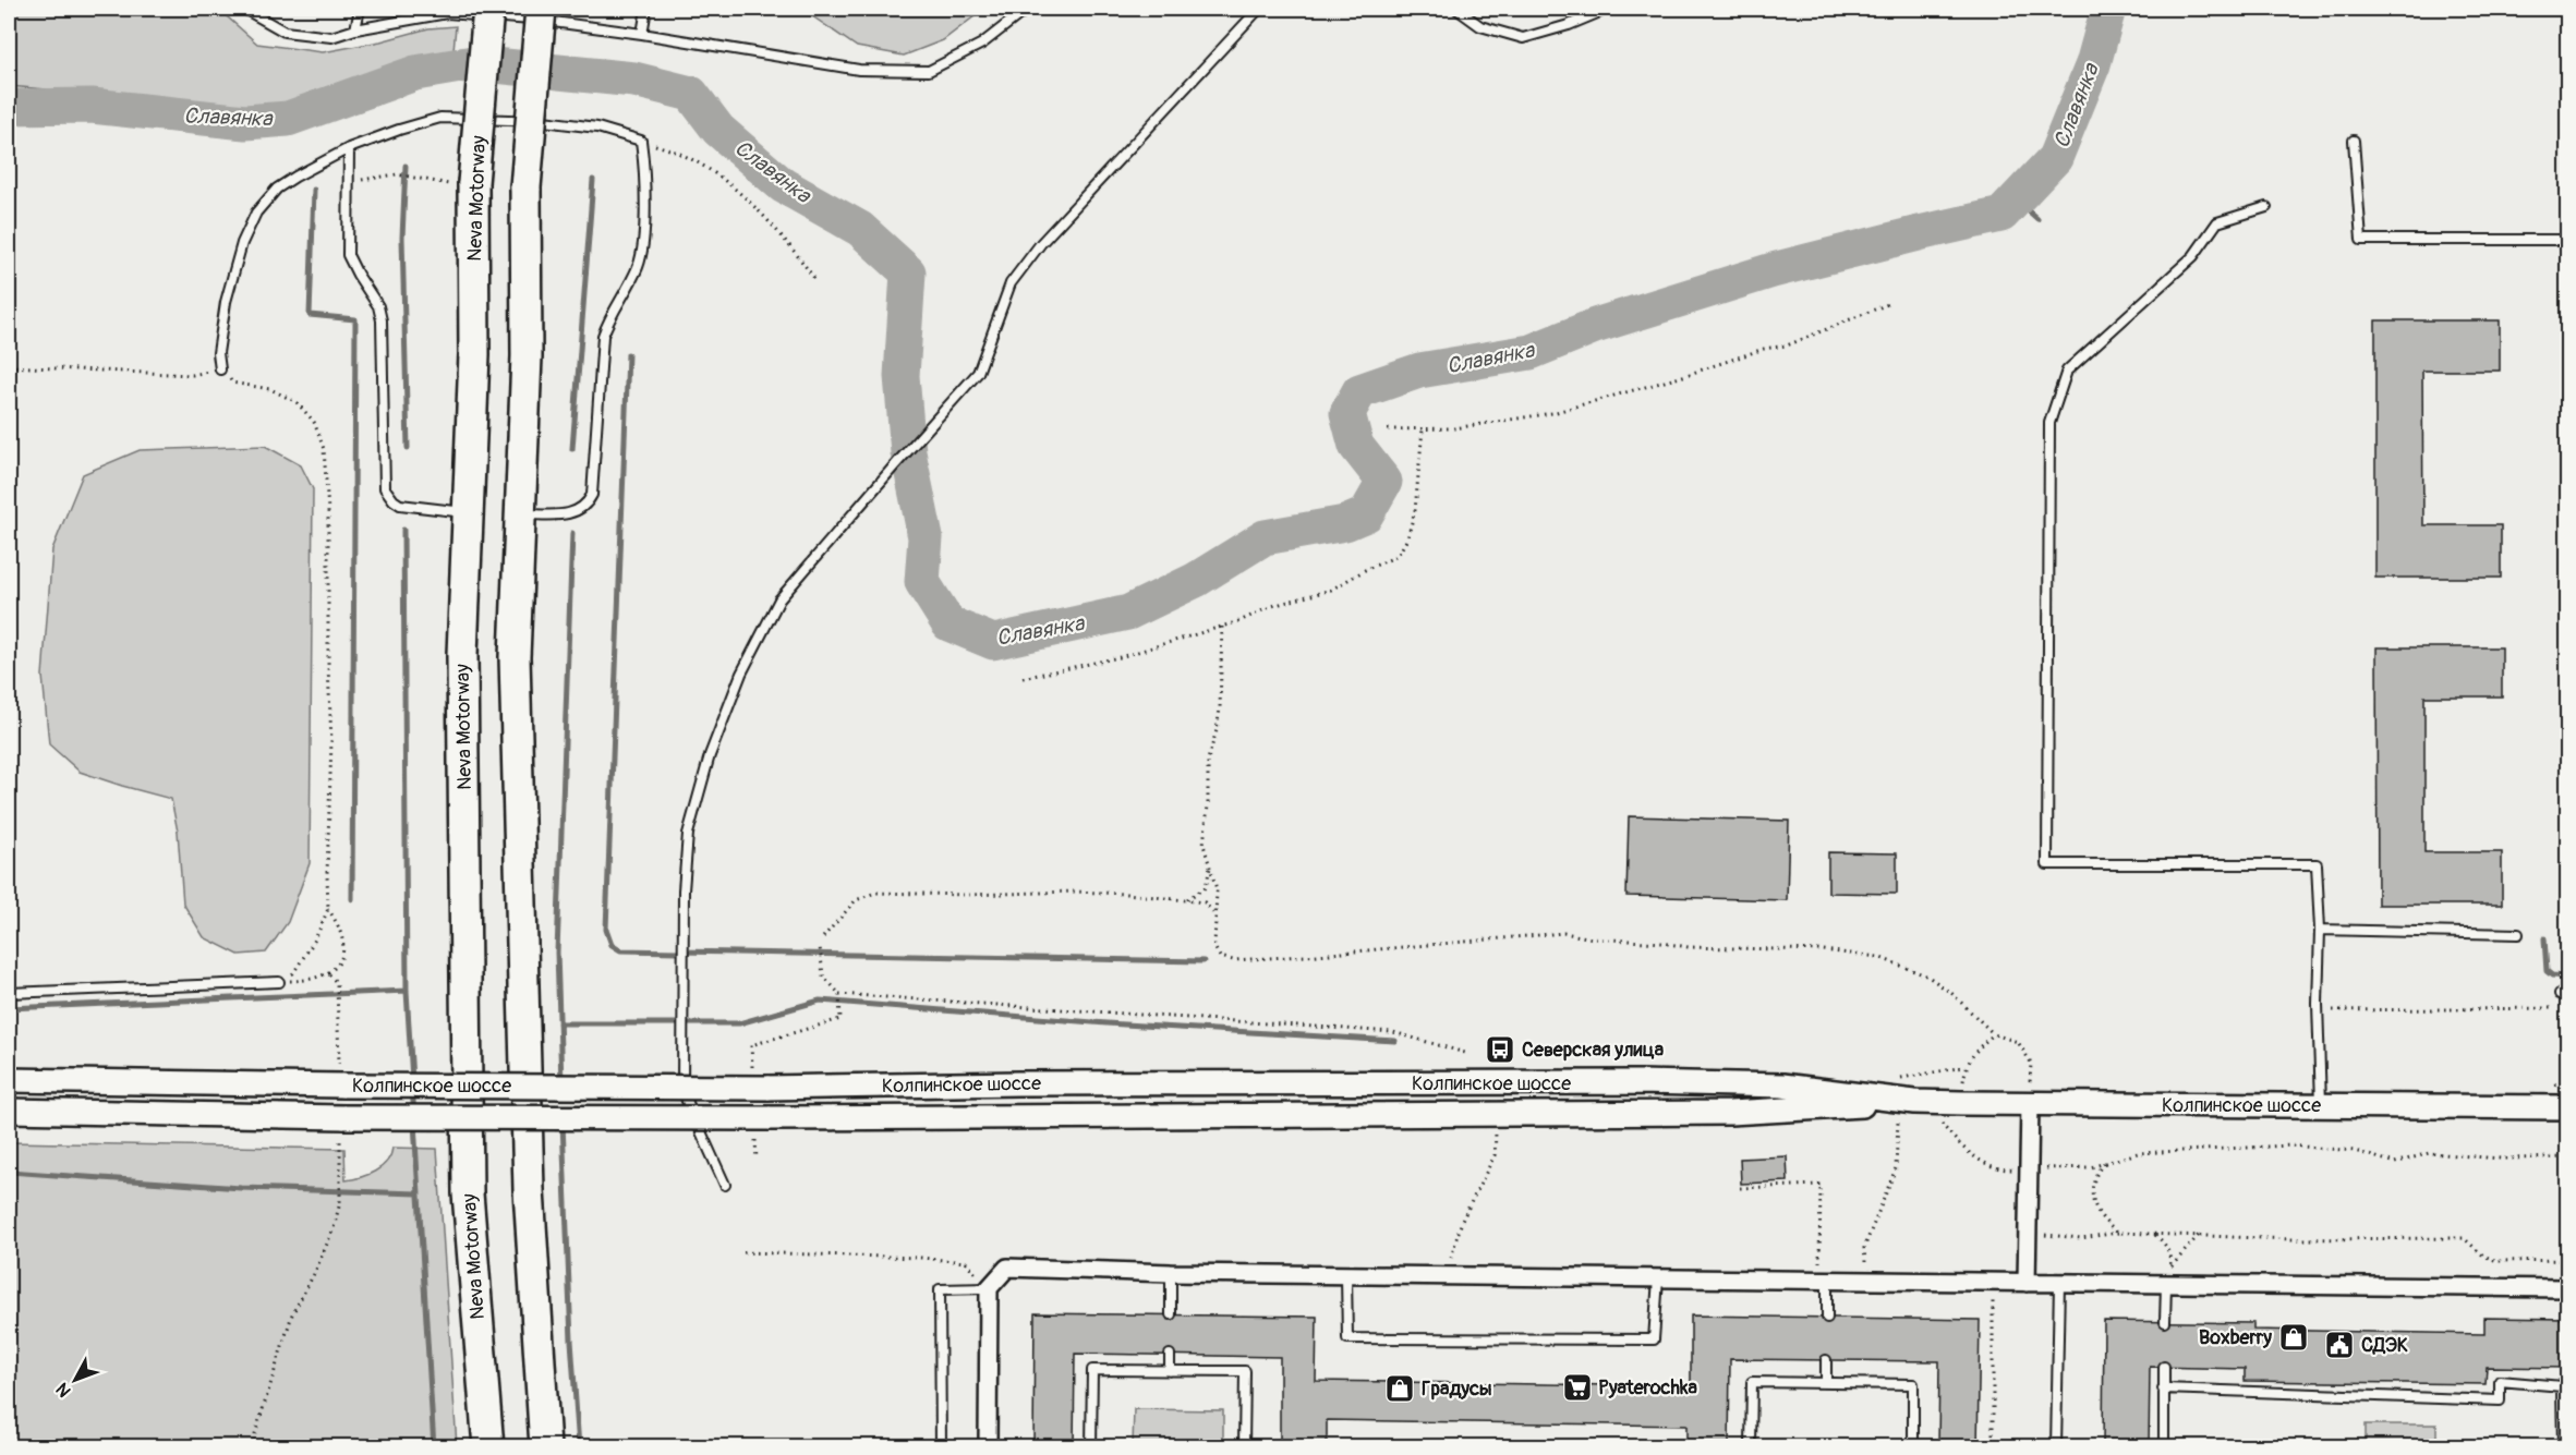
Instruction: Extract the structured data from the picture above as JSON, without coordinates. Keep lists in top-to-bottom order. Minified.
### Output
{"streets":{"highway":["Neva Motorway"],"main road":["Колпинское шоссе"]},"water":["Славянка"],"places":{"bus stop":["Северская улица"],"shop":["Boxberry","Градусы"],"public building":["СДЭК"],"supermarket":["Pyaterochka"]},"north":"bottom left"}
